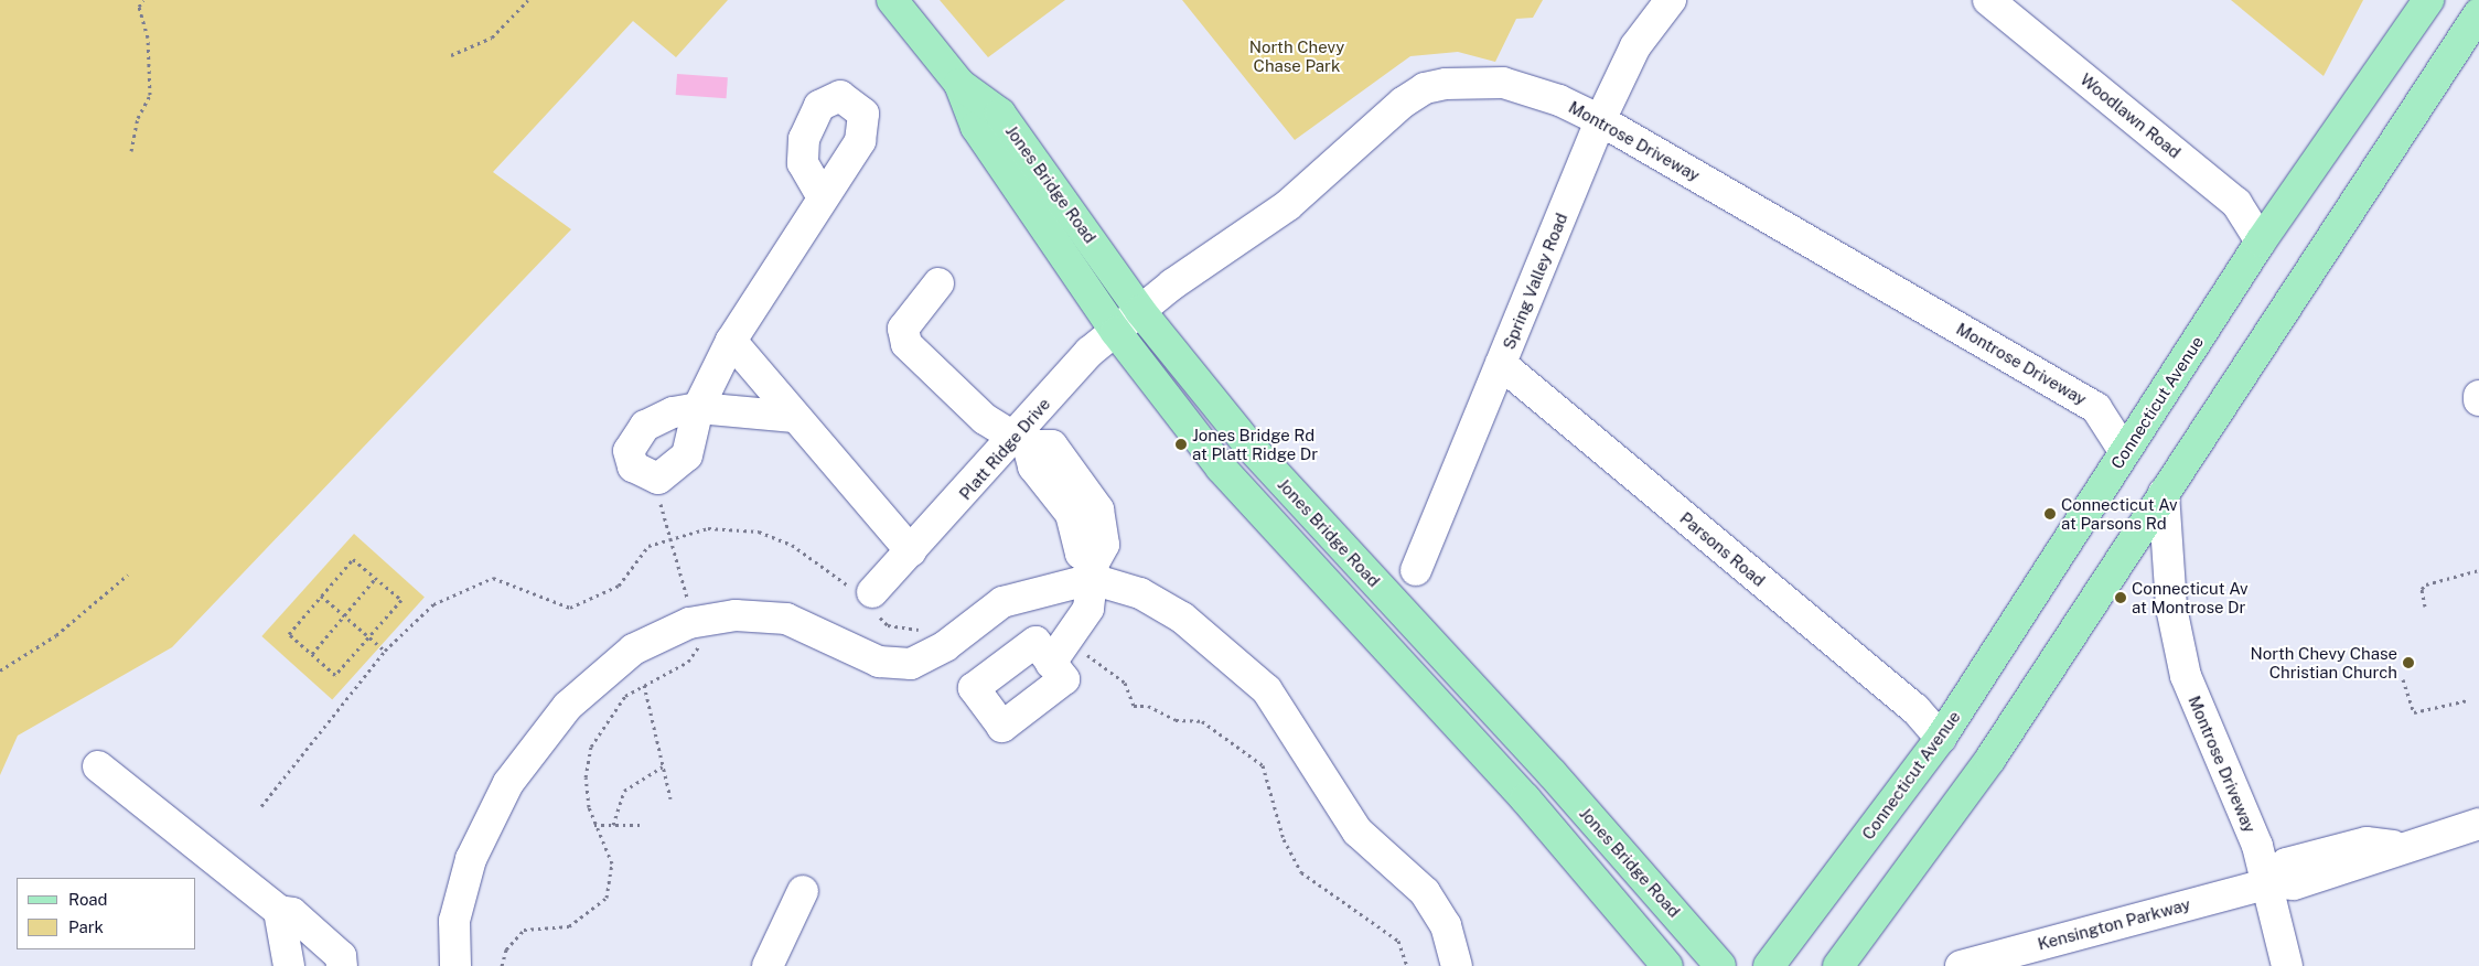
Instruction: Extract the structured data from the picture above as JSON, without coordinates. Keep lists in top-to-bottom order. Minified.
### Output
{"streets":{"main road":["Jones Bridge Road","Connecticut Avenue"],"street":["Woodlawn Road","Montrose Driveway","Spring Valley Road","Platt Ridge Drive","Parsons Road","Kensington Parkway"]},"crossings":[["Woodlawn Road","Connecticut Avenue"],["Montrose Driveway","Jones Bridge Road"],["Montrose Driveway","Spring Valley Road"],["Montrose Driveway","Connecticut Avenue"],["Montrose Driveway","Platt Ridge Drive"],["Montrose Driveway","Kensington Parkway"],["Jones Bridge Road","Platt Ridge Drive"],["Spring Valley Road","Parsons Road"],["Connecticut Avenue","Parsons Road"]],"parks":["North Chevy Chase Park"],"places":["Jones Bridge Rd at Platt Ridge Dr","Connecticut Av at Parsons Rd","Connecticut Av at Montrose Dr","North Chevy Chase Christian Church"],"legend":["Road","Park"]}
